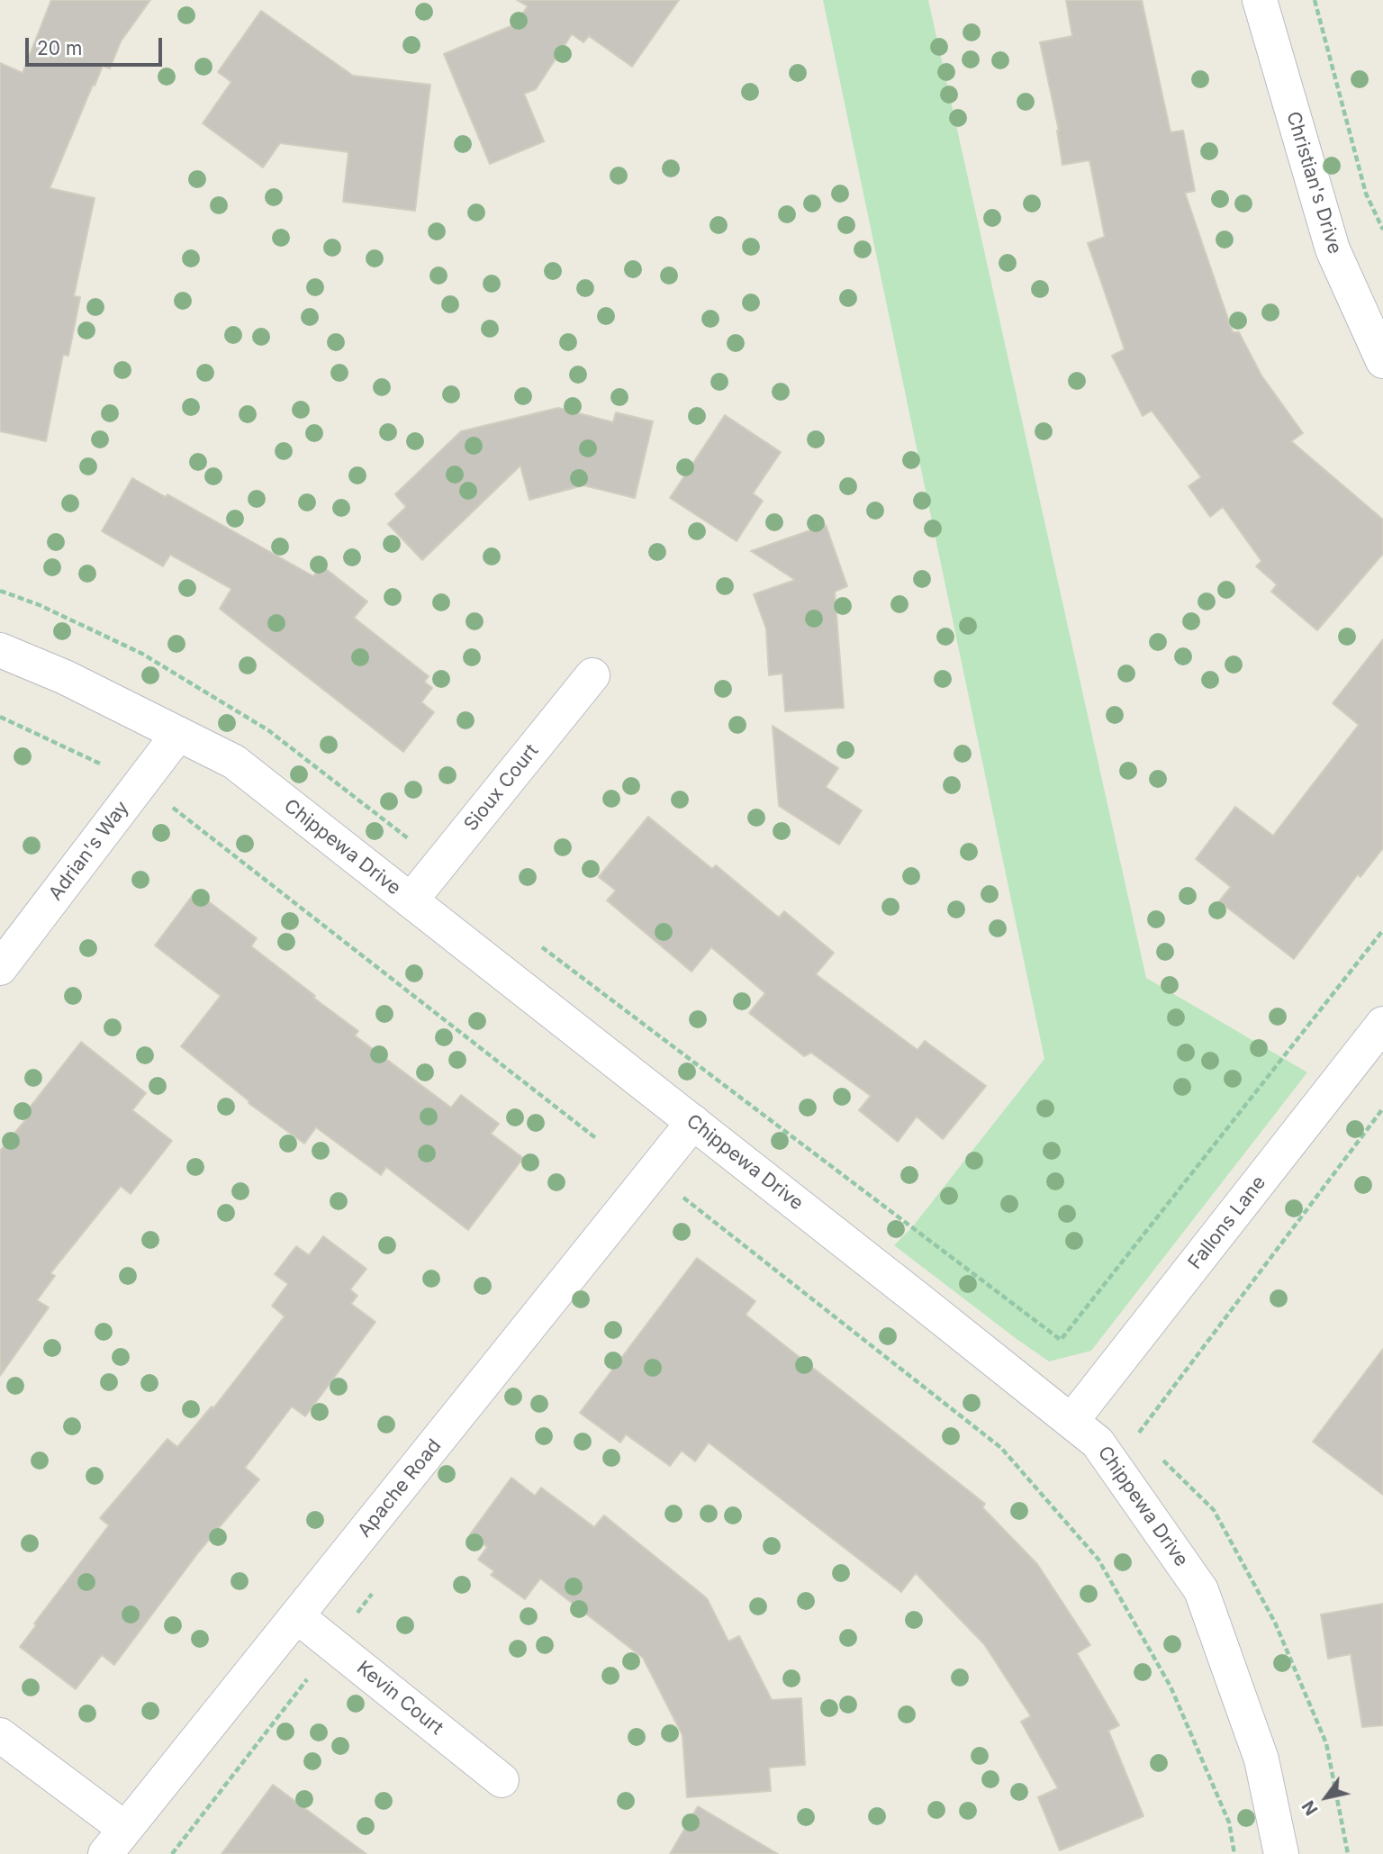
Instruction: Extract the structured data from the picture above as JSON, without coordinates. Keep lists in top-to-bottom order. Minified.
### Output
{"streets":{"street":["Christian's Drive","Sioux Court","Chippewa Drive","Adrian's Way","Fallons Lane","Apache Road","Kevin Court"]},"crossings":[["Sioux Court","Chippewa Drive"],["Chippewa Drive","Adrian's Way"],["Chippewa Drive","Fallons Lane"],["Chippewa Drive","Apache Road"],["Apache Road","Kevin Court"]],"scale_bar":"20 m","north":"bottom left"}
